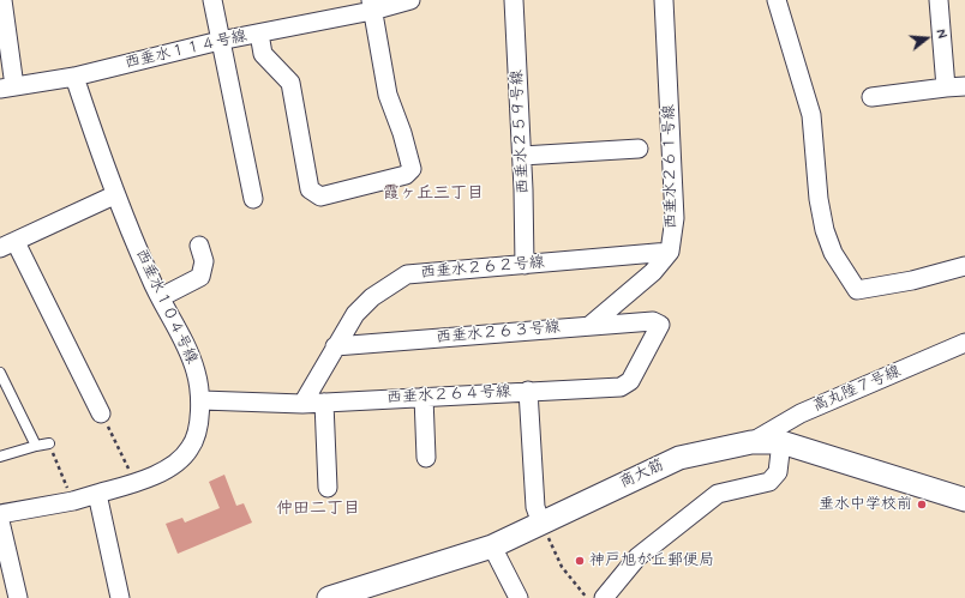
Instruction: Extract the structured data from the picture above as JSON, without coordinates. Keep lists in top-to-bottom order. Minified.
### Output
{"streets":{"street":["西垂水１１４号線","西垂水２５９号線","西垂水２６１号線","西垂水２６２号線","西垂水１０４号線","西垂水２６３号線","高丸陸７号線","西垂水２６４号線","商大筋"]},"crossings":[["西垂水１１４号線","西垂水１０４号線"],["西垂水２５９号線","西垂水２６２号線"],["西垂水２６１号線","西垂水２６２号線"],["西垂水２６１号線","西垂水２６３号線"],["西垂水２６２号線","西垂水２６３号線"],["西垂水２６２号線","西垂水２６４号線"],["西垂水１０４号線","西垂水２６４号線"],["西垂水２６３号線","西垂水２６４号線"],["高丸陸７号線","商大筋"]],"districts":["霞ヶ丘三丁目","仲田二丁目"],"places":["垂水中学校前","神戸旭が丘郵便局"],"north":"right"}
